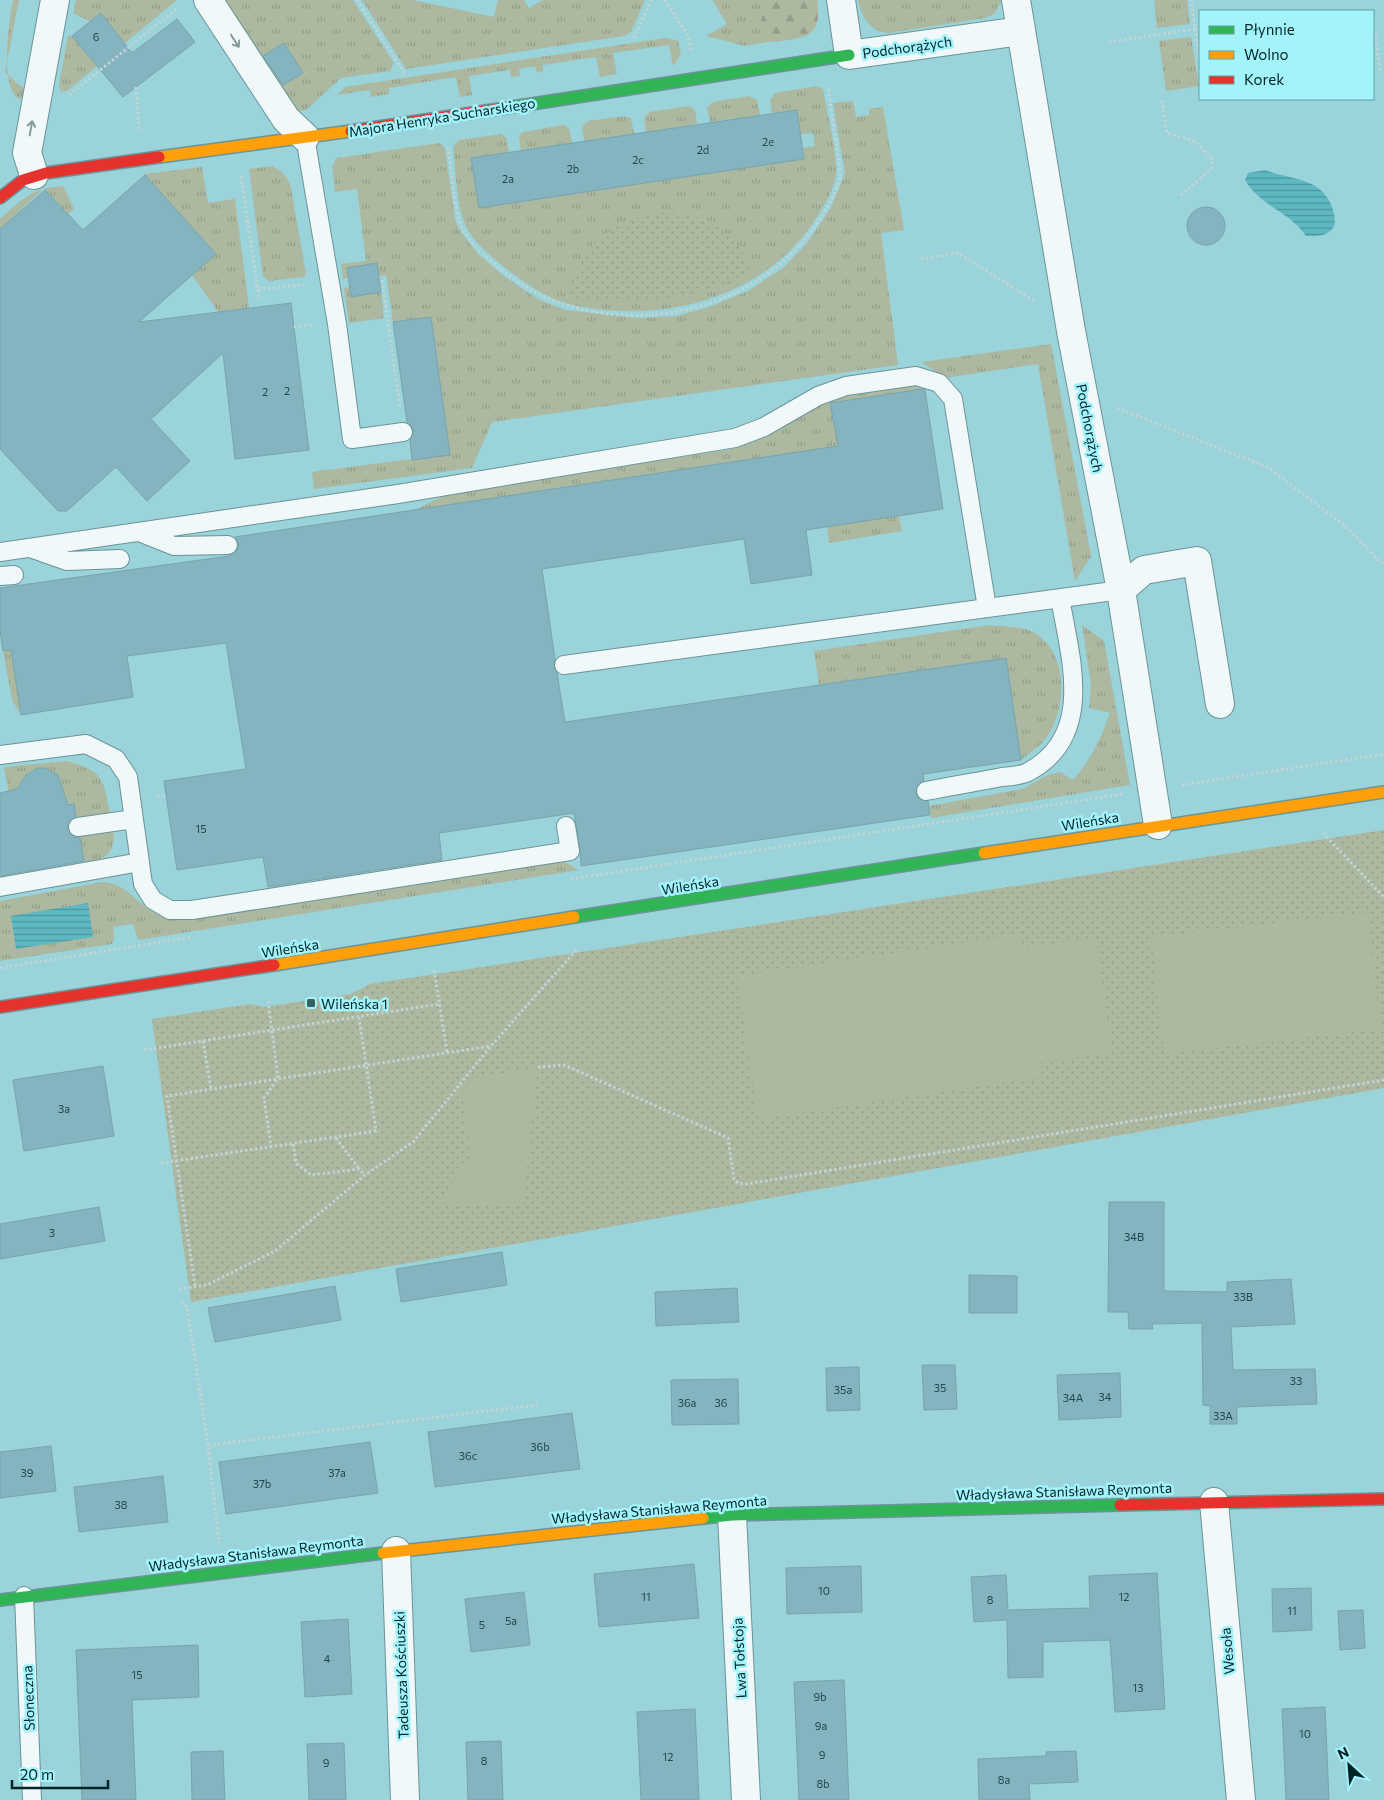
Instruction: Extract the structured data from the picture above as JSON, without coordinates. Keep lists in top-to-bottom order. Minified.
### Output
{"streets":{"street":["Podchorążych","Majora Henryka Sucharskiego","Wileńska","Władysława Stanisława Reymonta","Wesoła","Lwa Tołstoja","Tadeusza Kościuszki"],"lane":["Słoneczna"]},"crossings":[["Podchorążych","Majora Henryka Sucharskiego"],["Podchorążych","Wileńska"],["Władysława Stanisława Reymonta","Wesoła"],["Władysława Stanisława Reymonta","Lwa Tołstoja"],["Władysława Stanisława Reymonta","Tadeusza Kościuszki"],["Władysława Stanisława Reymonta","Słoneczna"]],"places":{"transit":["Wileńska 1"]},"house_numbers":["6","2e","2d","2c","2b","2a","2","2","15","3a","3","34B","33B","33","35","35a","34","34A","36a","36","33A","36b","36c","39","37a","37b","38","10","11","12","8","11","5a","5","4","15","13","9b","9a","10","9","12","8","9","8a","8b"],"legend":["Płynnie","Wolno","Korek"],"scale_bar":"20 m","north":"top left"}
